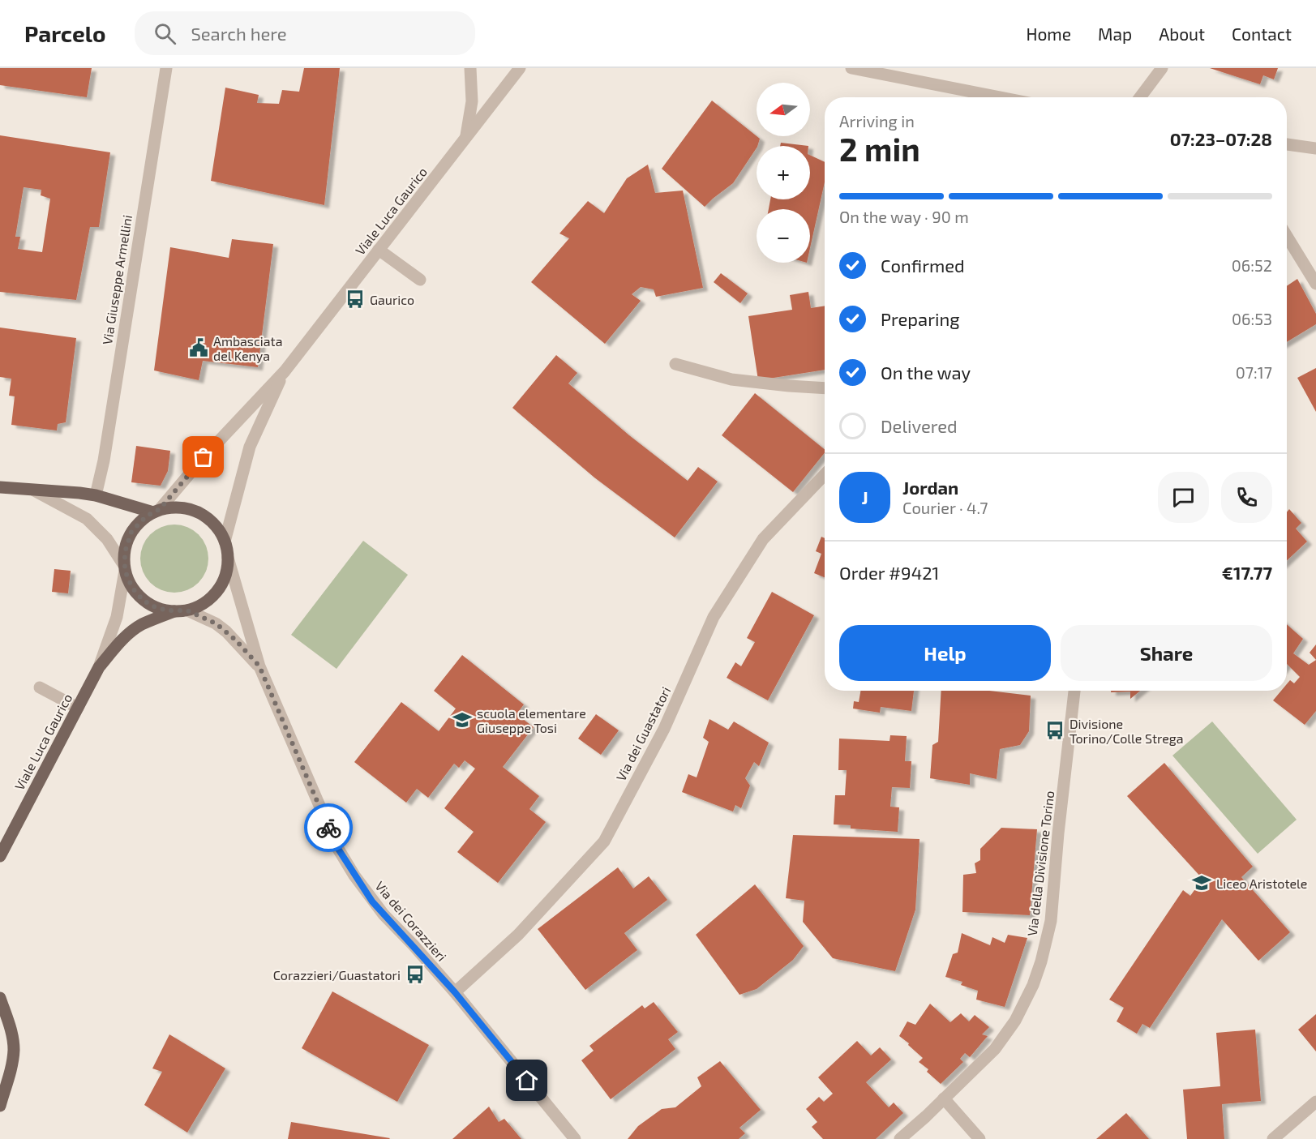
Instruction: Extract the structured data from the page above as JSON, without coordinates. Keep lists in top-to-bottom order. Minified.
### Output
{"streets":{"main road":["Viale Luca Gaurico"],"street":["Via Giuseppe Armellini","Via dei Guastatori","Via della Divisione Torino","Via dei Corazzieri"]},"crossings":[["Viale Luca Gaurico","Via dei Corazzieri"],["Via dei Guastatori","Via dei Corazzieri"]],"places":{"bus stop":["Gaurico","Divisione Torino/Colle Strega","Corazzieri/Guastatori"],"public building":["Ambasciata del Kenya"],"school or university":["scuola elementare Giuseppe Tosi","Liceo Aristotele"]},"north":"left","page":{"header":"Parcelo","search":"Search here","nav":["Home","Map","About","Contact"],"map_buttons":["+","−"],"heading":["2 min","Arriving in","07:23–07:28"],"panel":["Jordan","Courier · 4.7","Order #9421","€17.77"],"bar":"On the way · 90 m","list":[["Confirmed","06:52"],["Preparing","06:53"],["On the way","07:17"],"Delivered"],"round":"J","buttons":["Help","Share"]}}
